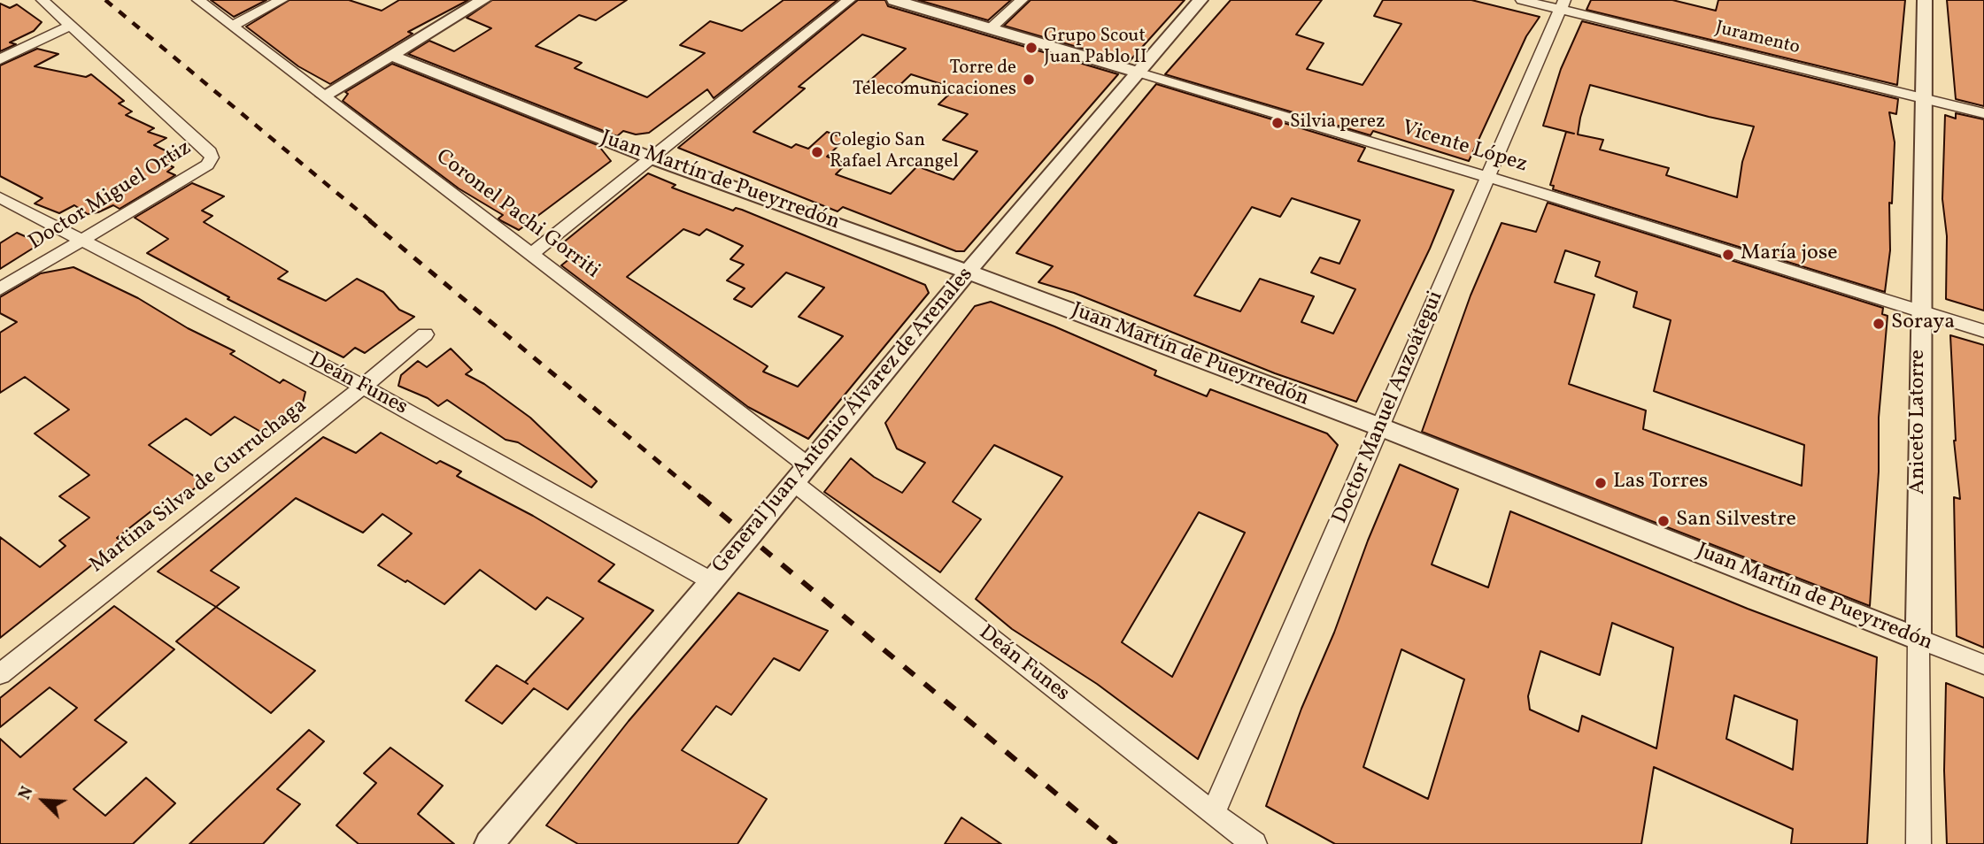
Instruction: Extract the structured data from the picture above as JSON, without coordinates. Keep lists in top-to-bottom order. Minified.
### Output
{"streets":{"street":["Juramento","Vicente López","Juan Martín de Pueyrredón","Doctor Miguel Ortiz","Coronel Pachi Gorriti","Deán Funes","Doctor Manuel Anzoátegui","General Juan Antonio Álvarez de Arenales","Aniceto Latorre","Martina Silva de Gurruchaga"]},"crossings":[["Juramento","Doctor Manuel Anzoátegui"],["Juramento","Aniceto Latorre"],["Vicente López","Doctor Manuel Anzoátegui"],["Vicente López","General Juan Antonio Álvarez de Arenales"],["Vicente López","Aniceto Latorre"],["Juan Martín de Pueyrredón","Doctor Manuel Anzoátegui"],["Juan Martín de Pueyrredón","General Juan Antonio Álvarez de Arenales"],["Juan Martín de Pueyrredón","Aniceto Latorre"],["Doctor Miguel Ortiz","Deán Funes"],["Coronel Pachi Gorriti","Deán Funes"],["Coronel Pachi Gorriti","General Juan Antonio Álvarez de Arenales"],["Deán Funes","Doctor Manuel Anzoátegui"],["Deán Funes","General Juan Antonio Álvarez de Arenales"],["Deán Funes","Martina Silva de Gurruchaga"]],"places":["Grupo Scout Juan Pablo II","Torre de Telecomunicaciones","Silvia perez","Colegio San Rafael Arcangel","María jose","Soraya","Las Torres","San Silvestre"],"north":"top left"}
